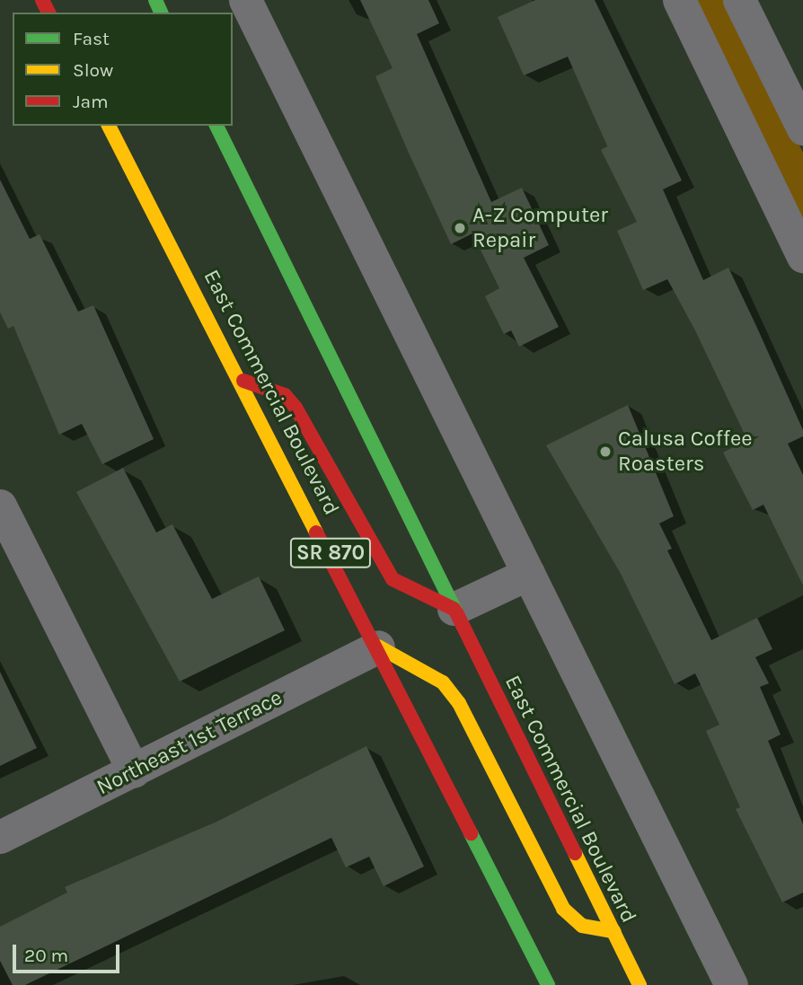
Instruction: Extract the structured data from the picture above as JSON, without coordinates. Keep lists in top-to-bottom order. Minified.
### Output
{"streets":{"main road":["East Commercial Boulevard","SR 870"],"street":["Northeast 1st Terrace"]},"crossings":[["East Commercial Boulevard","Northeast 1st Terrace"]],"places":["A-Z Computer Repair","Calusa Coffee Roasters"],"legend":["Fast","Slow","Jam"],"scale_bar":"20 m"}
